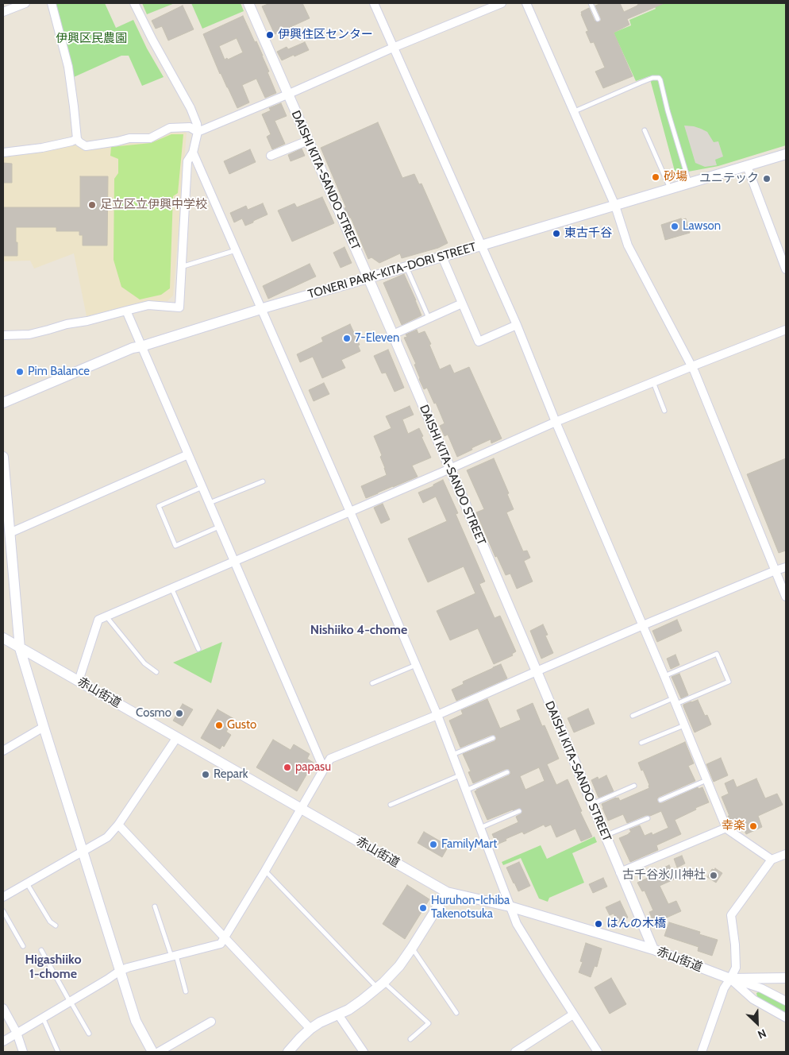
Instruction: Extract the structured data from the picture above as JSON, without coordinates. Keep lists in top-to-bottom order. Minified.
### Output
{"streets":{"street":["DAISHI KITA-SANDO STREET","TONERI PARK-KITA-DORI STREET","赤山街道"]},"crossings":[["DAISHI KITA-SANDO STREET","TONERI PARK-KITA-DORI STREET"],["DAISHI KITA-SANDO STREET","赤山街道"]],"districts":["Nishiiko 4-chome","Higashiiko 1-chome"],"parks":["伊興区民農園"],"places":["伊興住区センター","砂場","ユニテック","足立区立伊興中学校","Lawson","東古千谷","7-Eleven","Pim Balance","Cosmo","Gusto","papasu","Repark","幸楽","FamilyMart","古千谷氷川神社","Huruhon-Ichiba Takenotsuka","はんの木橋"],"north":"bottom right"}
